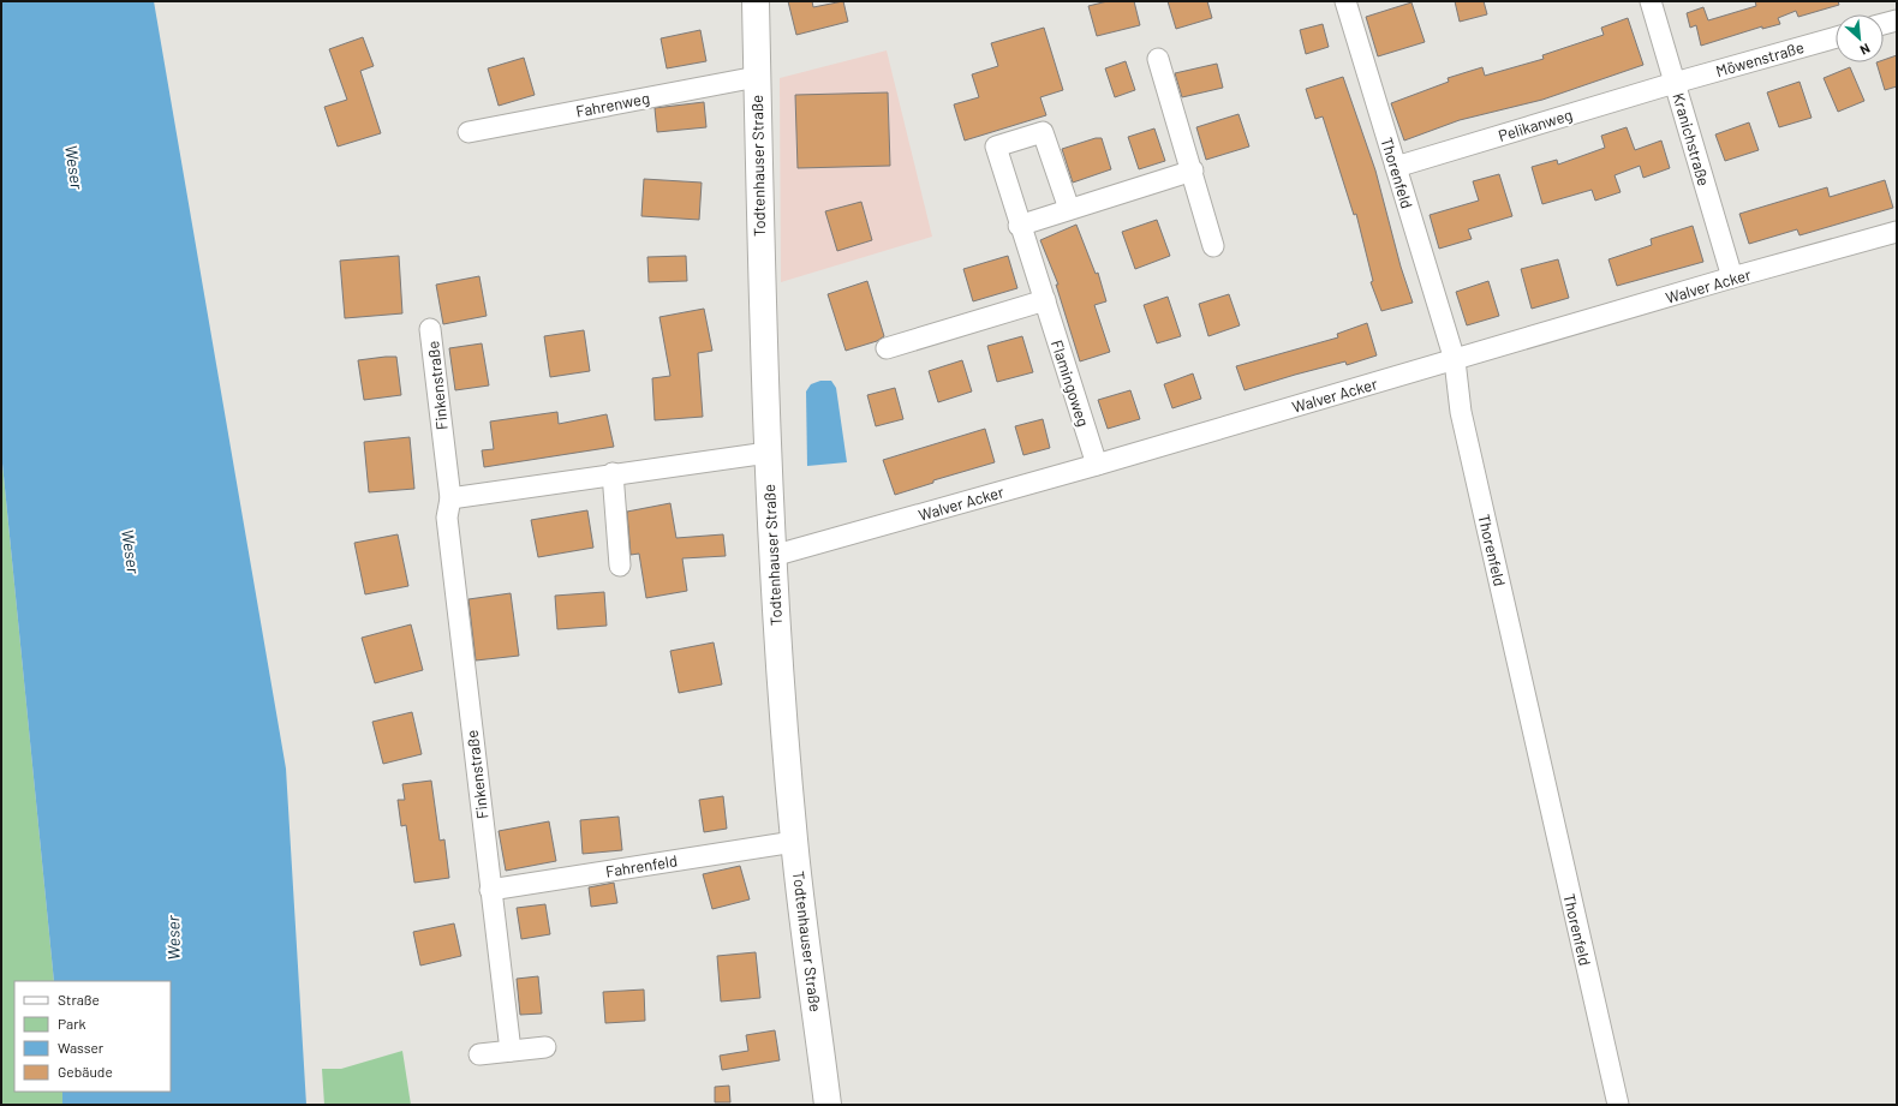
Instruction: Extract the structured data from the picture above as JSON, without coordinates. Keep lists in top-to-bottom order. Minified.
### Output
{"streets":{"main road":["Todtenhauser Straße"],"street":["Möwenstraße","Fahrenweg","Pelikanweg","Kranichstraße","Thorenfeld","Walver Acker","Flamingoweg","Finkenstraße","Fahrenfeld"]},"crossings":[["Möwenstraße","Pelikanweg"],["Möwenstraße","Kranichstraße"],["Fahrenweg","Todtenhauser Straße"],["Pelikanweg","Kranichstraße"],["Pelikanweg","Thorenfeld"],["Kranichstraße","Walver Acker"],["Todtenhauser Straße","Walver Acker"],["Todtenhauser Straße","Fahrenfeld"],["Thorenfeld","Walver Acker"],["Walver Acker","Flamingoweg"],["Finkenstraße","Fahrenfeld"]],"water":["Weser"],"legend":["Straße","Park","Wasser","Gebäude"],"north":"bottom right"}
